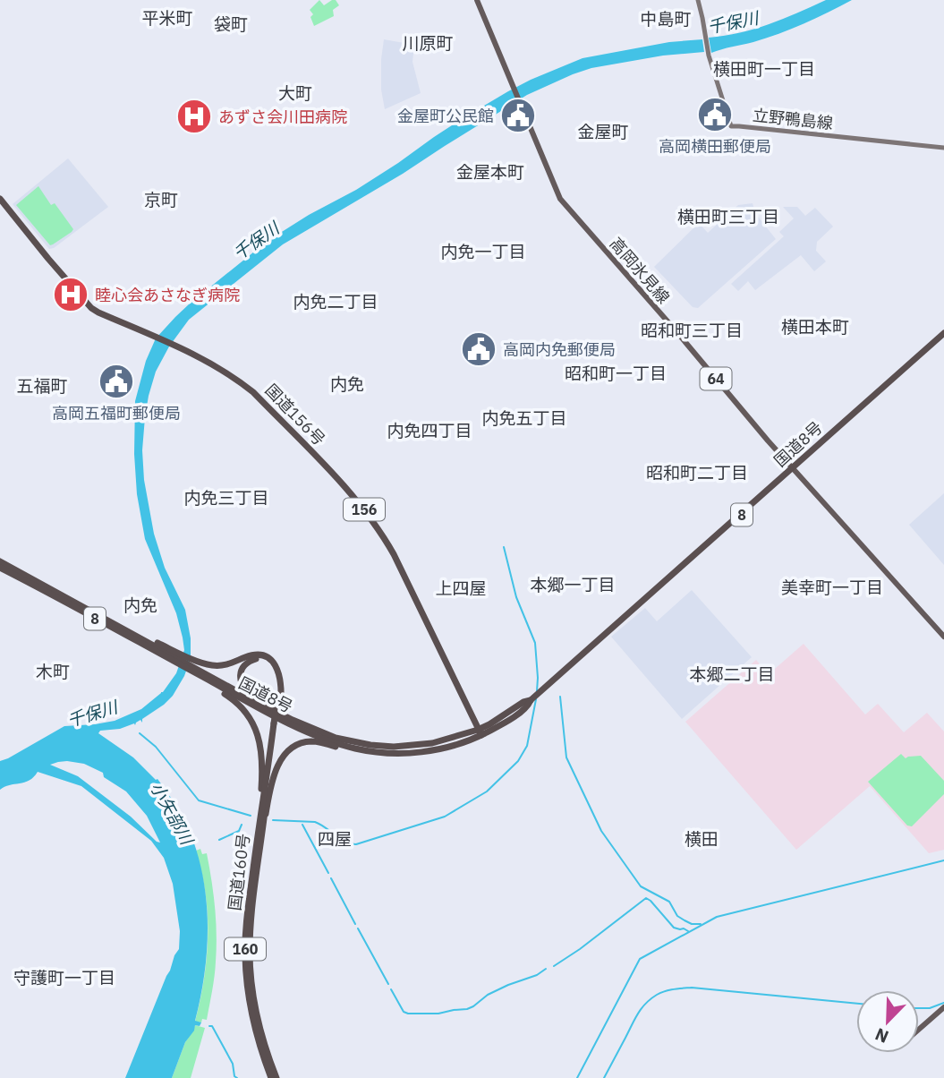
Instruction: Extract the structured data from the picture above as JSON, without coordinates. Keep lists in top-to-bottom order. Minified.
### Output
{"streets":{"highway":["国道156号","国道8号","156","8","国道160号","160"],"main road":["立野鴨島線","高岡氷見線","64"]},"crossings":[["高岡氷見線","国道8号"],["国道156号","国道8号"],["国道8号","160"],["8","160"],["国道160号","160"]],"districts":["平米町","中島町","袋町","川原町","横田町一丁目","大町","金屋町","金屋本町","京町","横田町三丁目","内免一丁目","内免二丁目","横田本町","昭和町三丁目","昭和町一丁目","内免","五福町","内免五丁目","内免四丁目","昭和町二丁目","内免三丁目","本郷一丁目","美幸町一丁目","上四屋","内免","木町","本郷二丁目","四屋","横田","守護町一丁目"],"water":["千保川","小矢部川"],"places":{"public building":["高岡横田郵便局","金屋町公民館","高岡内免郵便局","高岡五福町郵便局"],"hospital":["あずさ会川田病院","睦心会あさなぎ病院"]},"north":"bottom left"}
